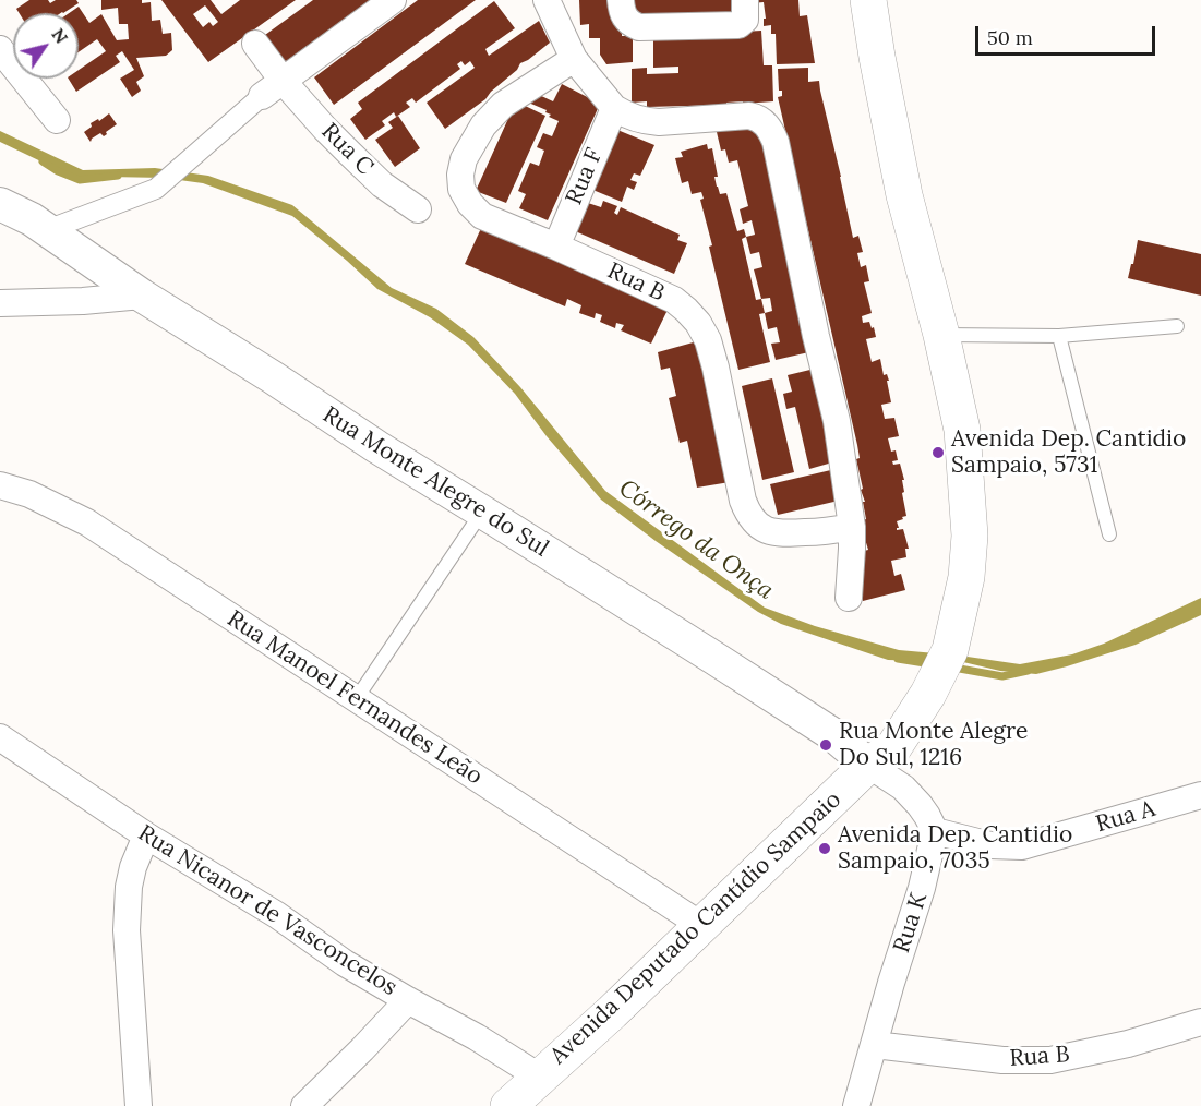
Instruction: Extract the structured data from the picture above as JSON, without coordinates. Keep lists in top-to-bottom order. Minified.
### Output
{"streets":{"main road":["Avenida Deputado Cantídio Sampaio"],"street":["Rua C","Rua F","Rua B","Rua Monte Alegre do Sul","Rua Manoel Fernandes Leão","Rua A","Rua Nicanor de Vasconcelos","Rua K"]},"crossings":[["Rua F","Rua B"],["Rua B","Rua K"],["Rua Monte Alegre do Sul","Avenida Deputado Cantídio Sampaio"],["Rua Manoel Fernandes Leão","Avenida Deputado Cantídio Sampaio"],["Rua A","Rua K"],["Rua Nicanor de Vasconcelos","Avenida Deputado Cantídio Sampaio"]],"water":["Córrego da Onça"],"places":["Avenida Dep. Cantidio Sampaio, 5731","Rua Monte Alegre Do Sul, 1216","Avenida Dep. Cantidio Sampaio, 7035"],"scale_bar":"50 m","north":"top right"}
